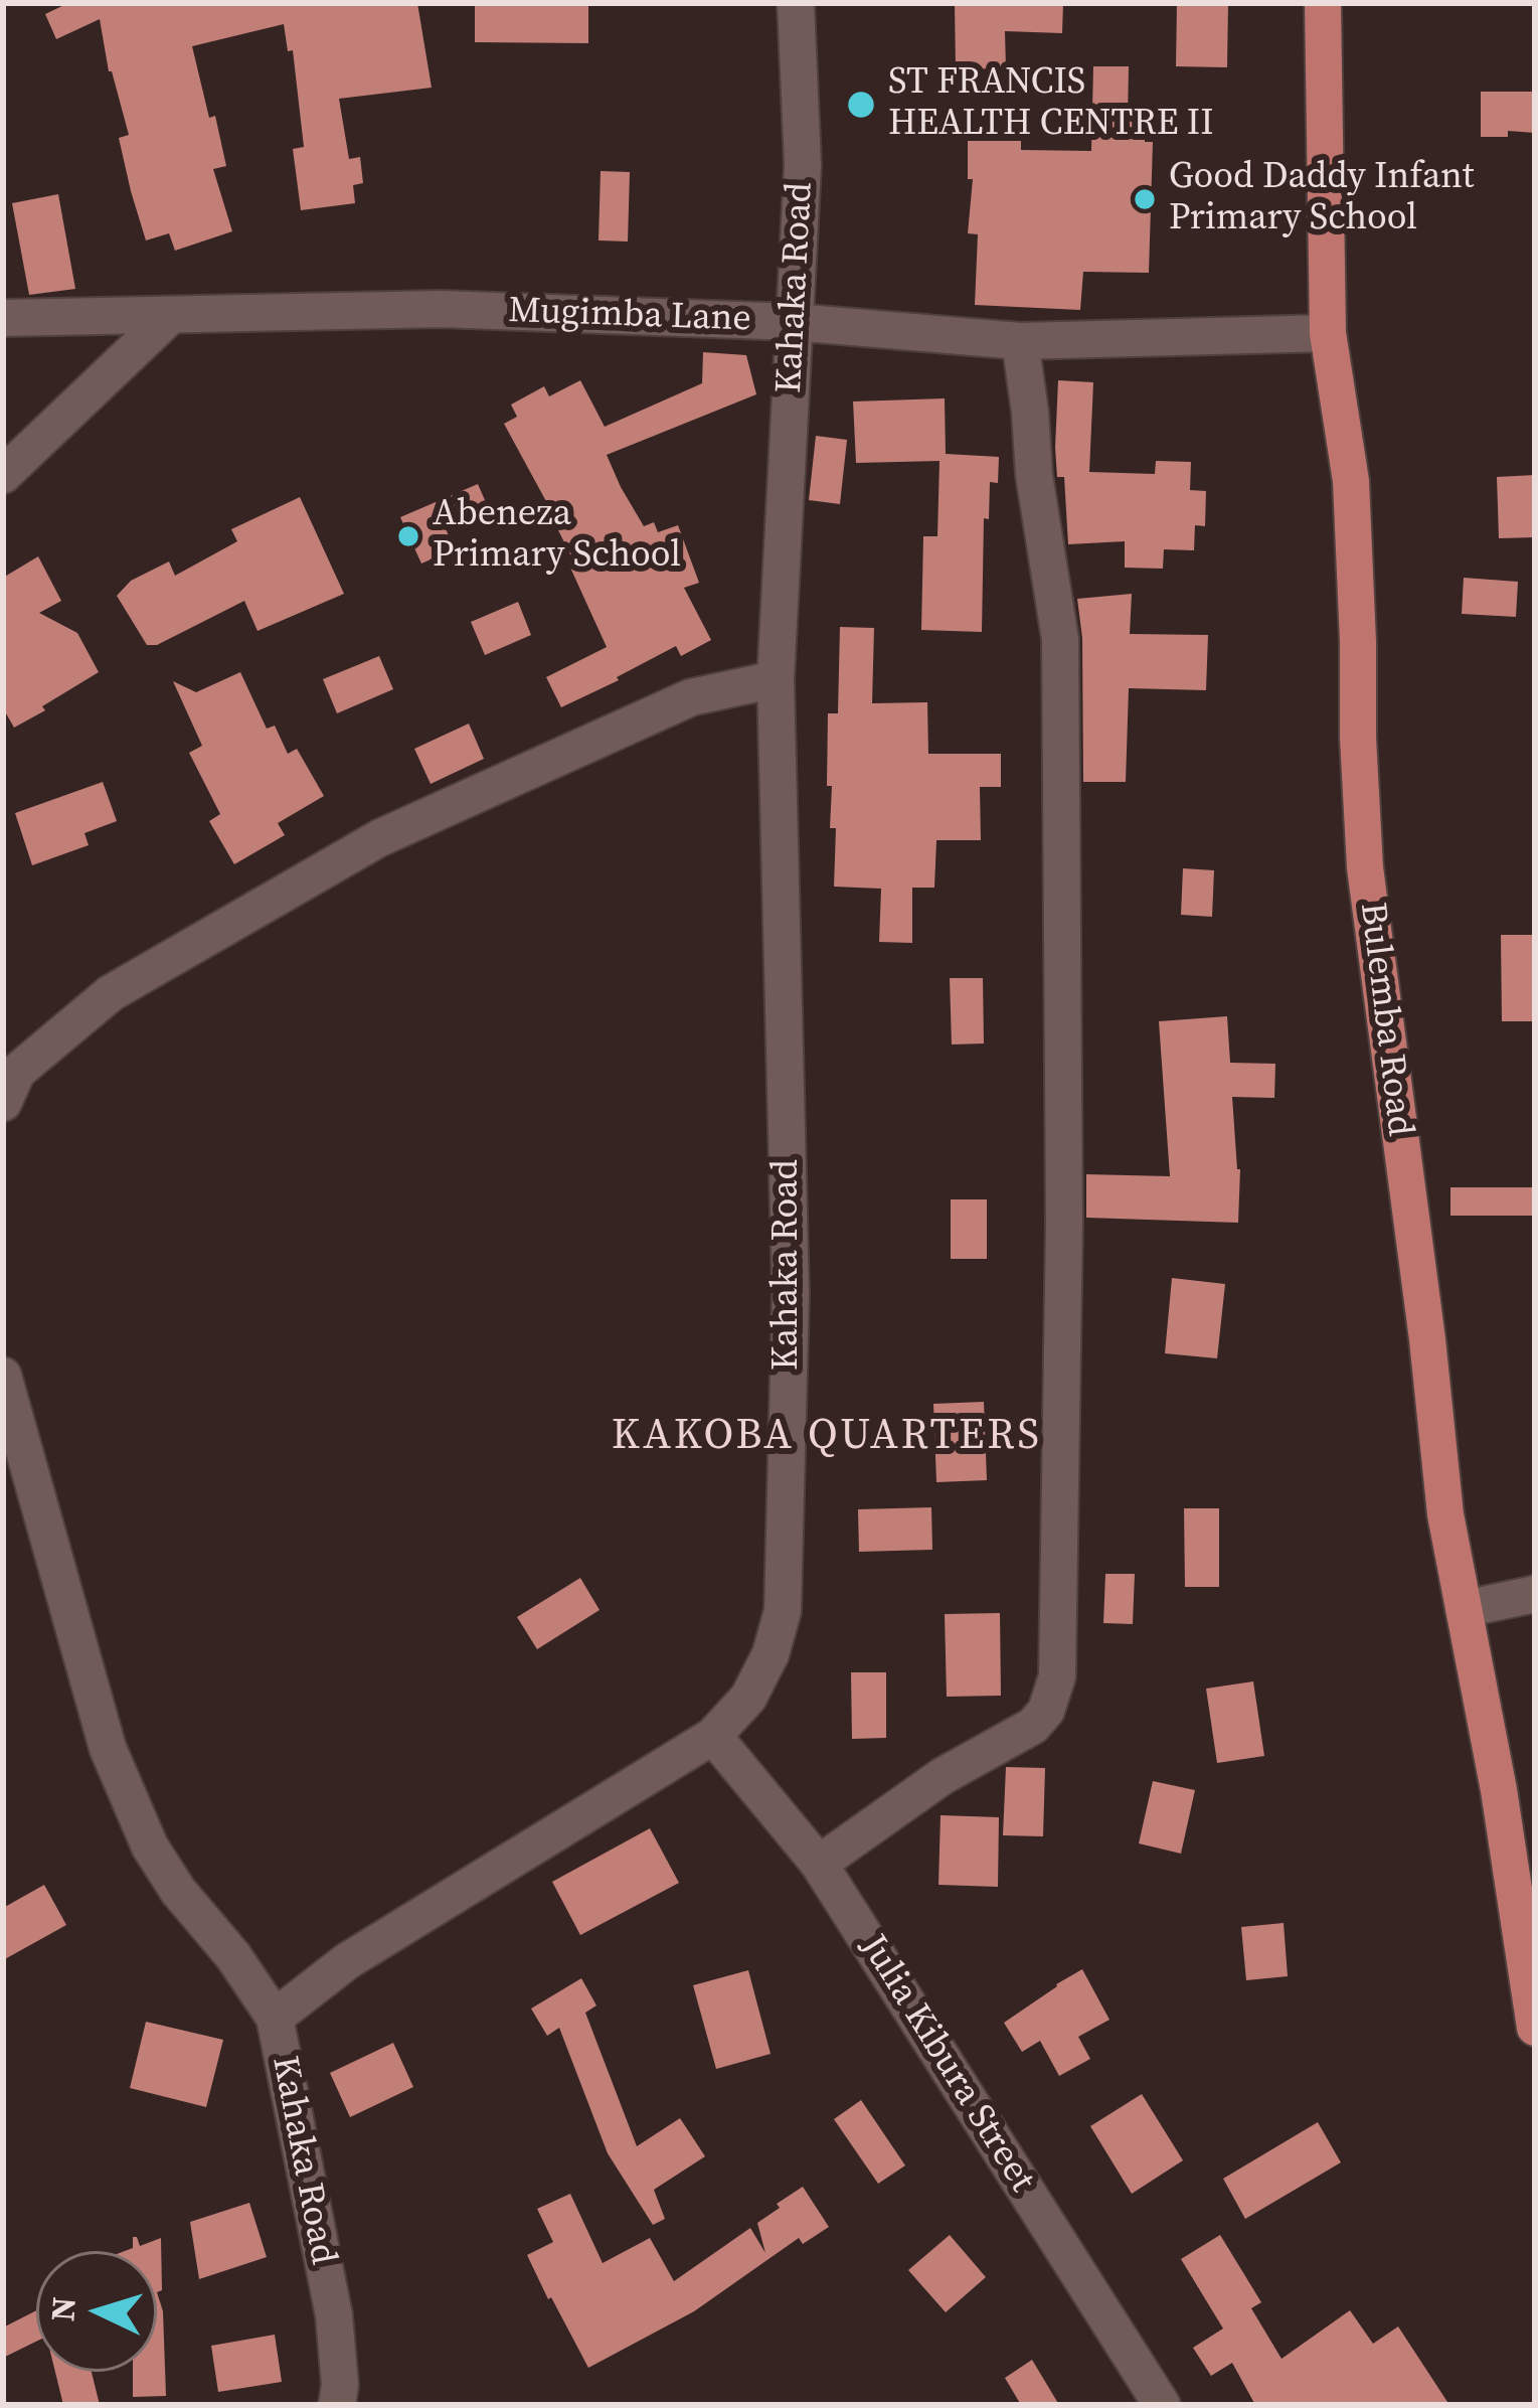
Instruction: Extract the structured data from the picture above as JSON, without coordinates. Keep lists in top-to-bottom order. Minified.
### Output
{"streets":{"main road":["Bulemba Road"],"street":["Kahaka Road","Mugimba Lane","Julia Kibura Street"]},"crossings":[["Kahaka Road","Mugimba Lane"],["Kahaka Road","Julia Kibura Street"],["Mugimba Lane","Bulemba Road"]],"districts":["KAKOBA QUARTERS"],"places":["ST FRANCIS HEALTH CENTRE II","Good Daddy Infant Primary School","Abeneza Primary School"],"north":"left"}
